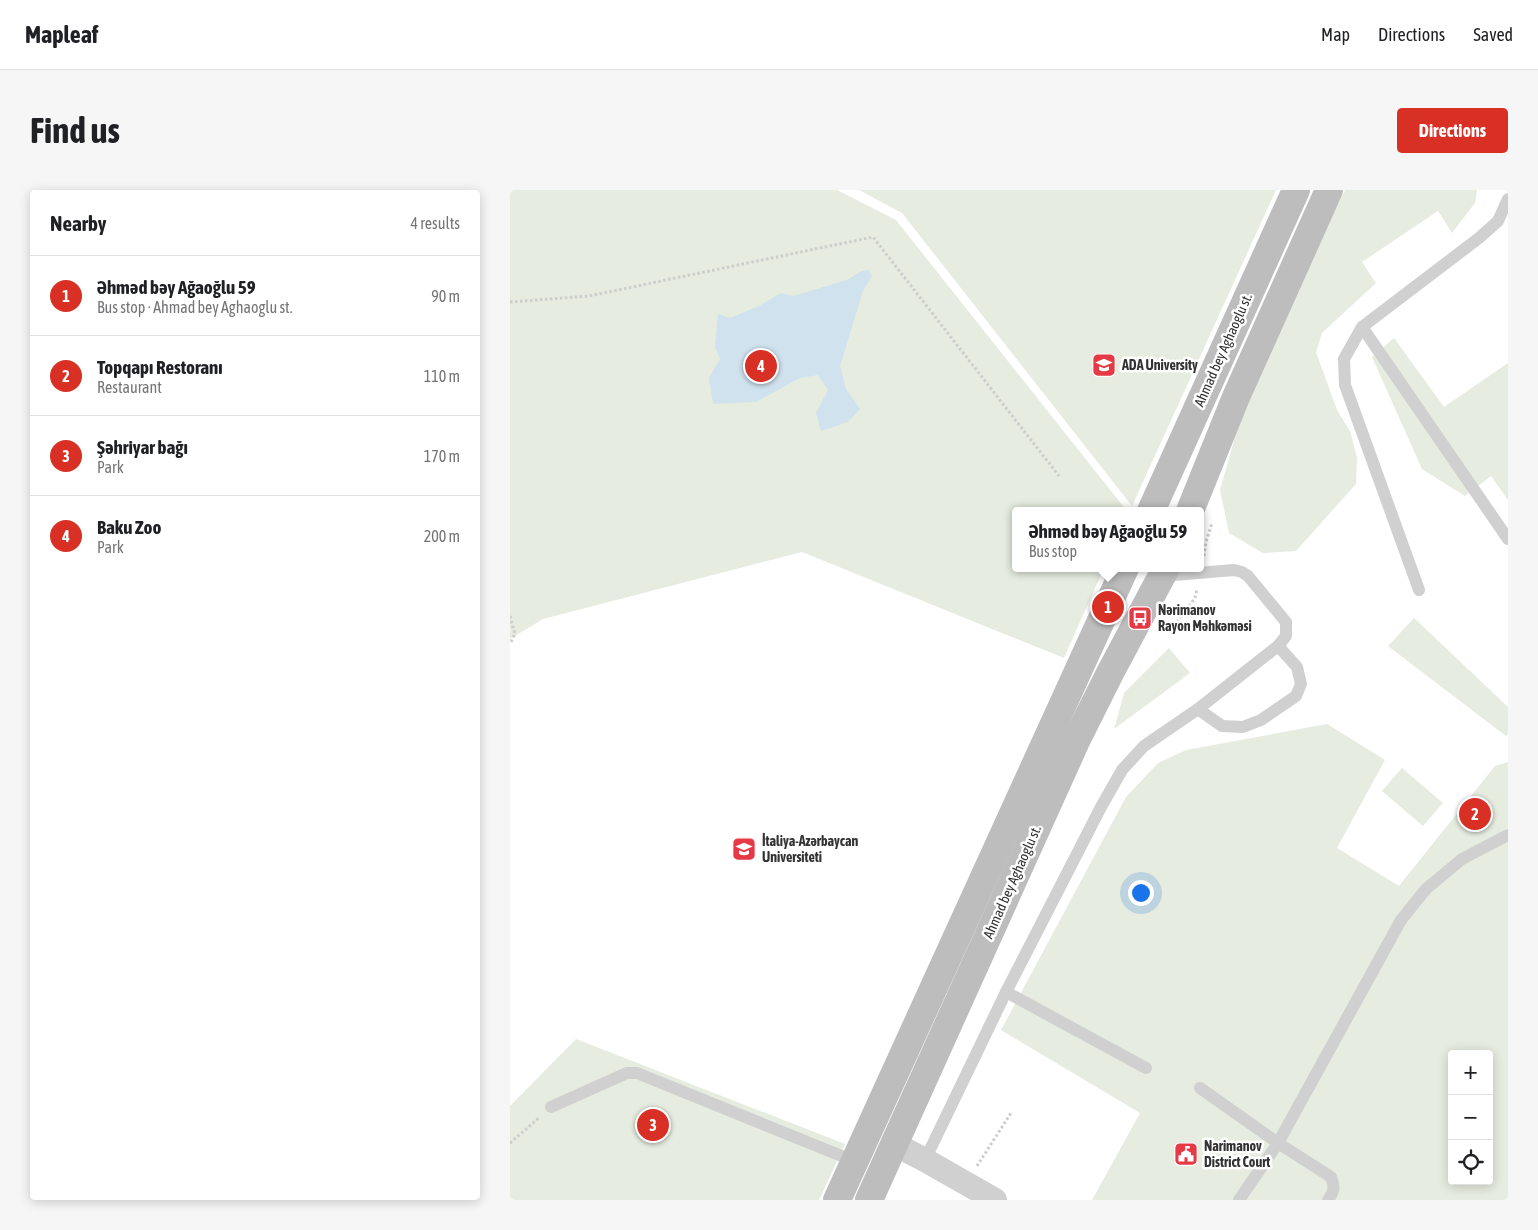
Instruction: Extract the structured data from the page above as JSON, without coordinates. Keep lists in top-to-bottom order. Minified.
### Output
{"streets":{"street":["Ahmad bey Aghaoglu st."]},"places":{"school or university":["ADA University","İtaliya-Azərbaycan Universiteti"],"bus stop":["Nərimanov Rayon Məhkəməsi"],"public building":["Narimanov District Court"]},"page":{"header":"Mapleaf","nav":["Map","Directions","Saved"],"buttons":"Directions","title":"Find us","heading":["Nearby","4 results"],"list":[{"mark":"1","name":"Əhməd bəy Ağaoğlu 59","note":"Bus stop · Ahmad bey Aghaoglu st.","value":"90 m"},{"mark":"2","name":"Topqapı Restoranı","note":"Restaurant","value":"110 m"},{"mark":"3","name":"Şəhriyar bağı","note":"Park","value":"170 m"},{"mark":"4","name":"Baku Zoo","note":"Park","value":"200 m"}],"pins":["4","1","2","3"],"popup":["Əhməd bəy Ağaoğlu 59","Bus stop"],"map_buttons":["+","−"]}}
